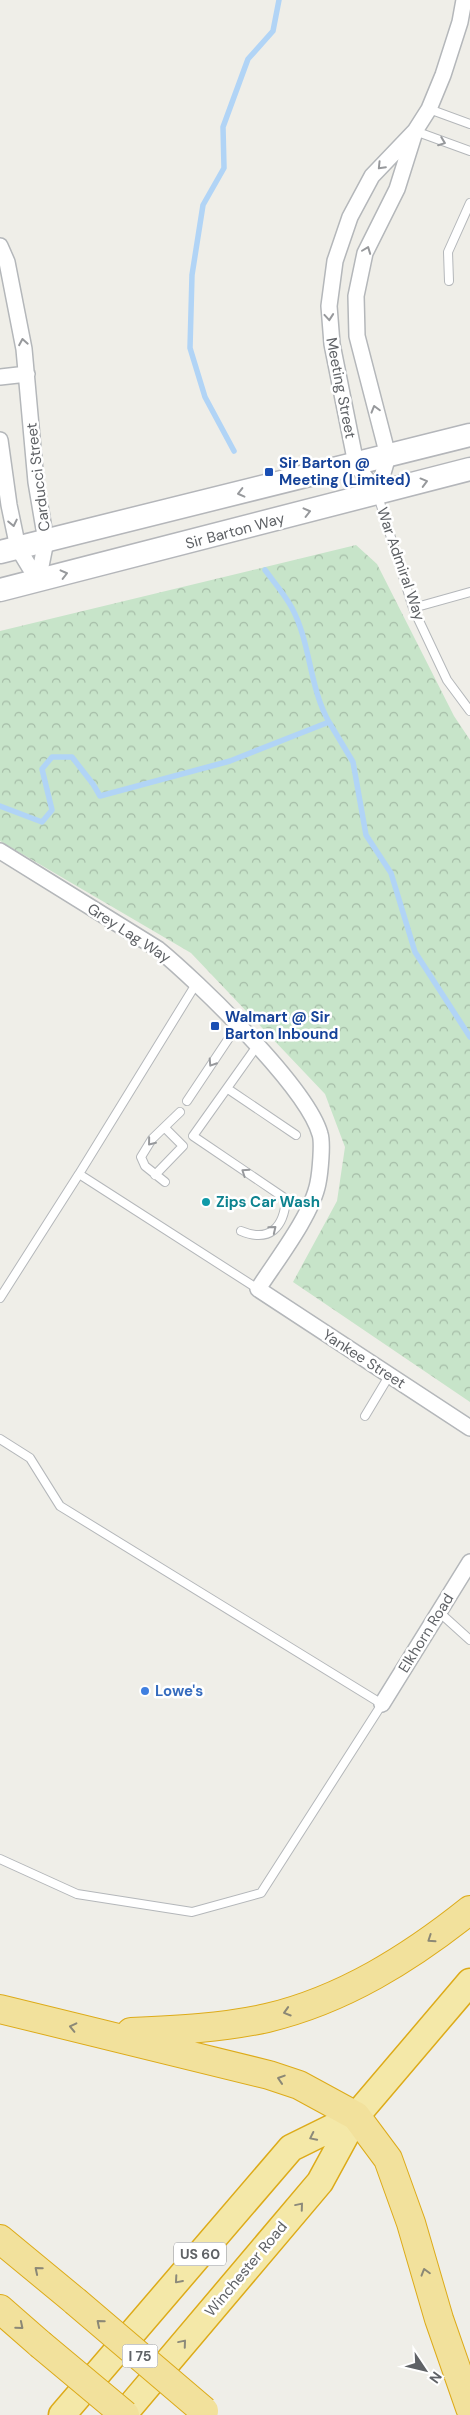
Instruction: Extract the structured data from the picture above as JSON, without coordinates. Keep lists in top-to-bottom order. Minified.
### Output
{"streets":{"highway":["US 60","Winchester Road","I 75"],"main road":["Sir Barton Way"],"street":["Meeting Street","Carducci Street","Grey Lag Way","Yankee Street","Elkhorn Road"],"lane":["War Admiral Way"]},"crossings":[["Meeting Street","Sir Barton Way"],["Meeting Street","War Admiral Way"],["Carducci Street","Sir Barton Way"],["Sir Barton Way","War Admiral Way"],["Grey Lag Way","Yankee Street"]],"places":{"transit":["Sir Barton @ Meeting (Limited)","Walmart @ Sir Barton Inbound"],"other":["Zips Car Wash","Lowe's"]},"north":"bottom right"}
